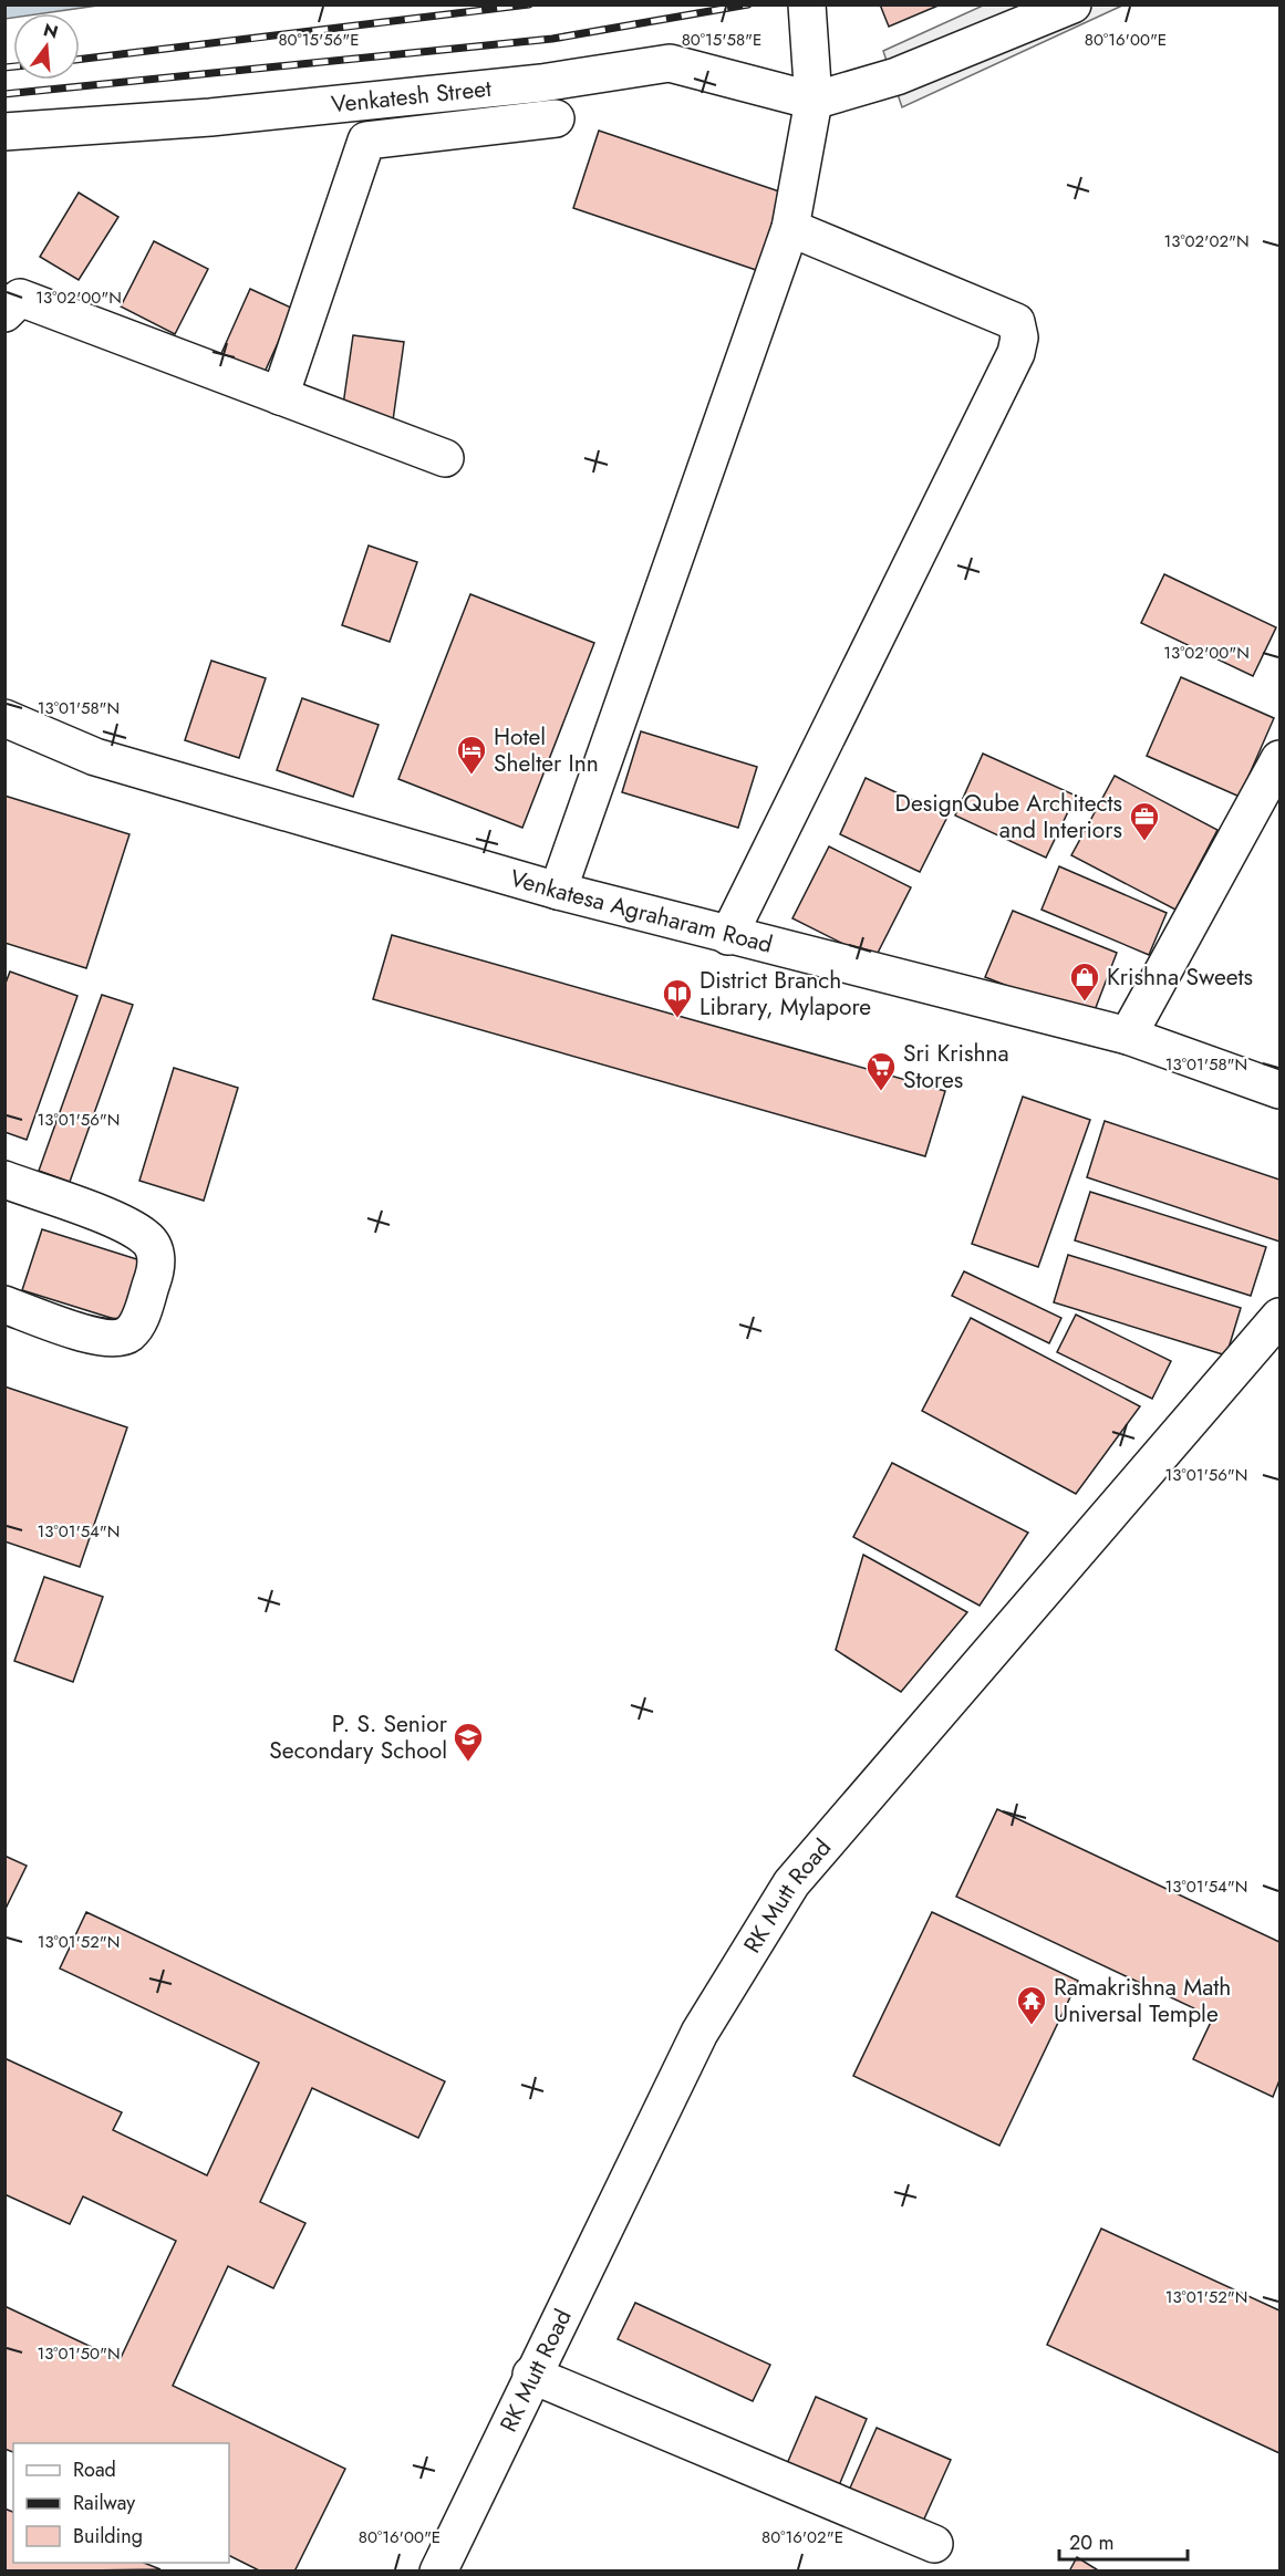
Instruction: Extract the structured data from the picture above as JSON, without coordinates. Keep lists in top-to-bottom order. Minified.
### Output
{"streets":{"street":["Venkatesh Street","Venkatesa Agraharam Road","RK Mutt Road"]},"places":{"hotel":["Hotel Shelter Inn"],"office":["DesignQube Architects and Interiors"],"shop":["Krishna Sweets"],"library":["District Branch Library, Mylapore"],"supermarket":["Sri Krishna Stores"],"school or university":["P. S. Senior Secondary School"],"temple":["Ramakrishna Math Universal Temple"]},"legend":["Road","Railway","Building"],"scale_bar":"20 m","north":"top","coordinates":["80°15'56\"E","80°15'58\"E","80°16'00\"E","13°02'02\"N","13°02'00\"N","13°01'58\"N","13°01'56\"N","13°01'54\"N","13°01'52\"N","13°01'50\"N","80°16'02\"E"]}
